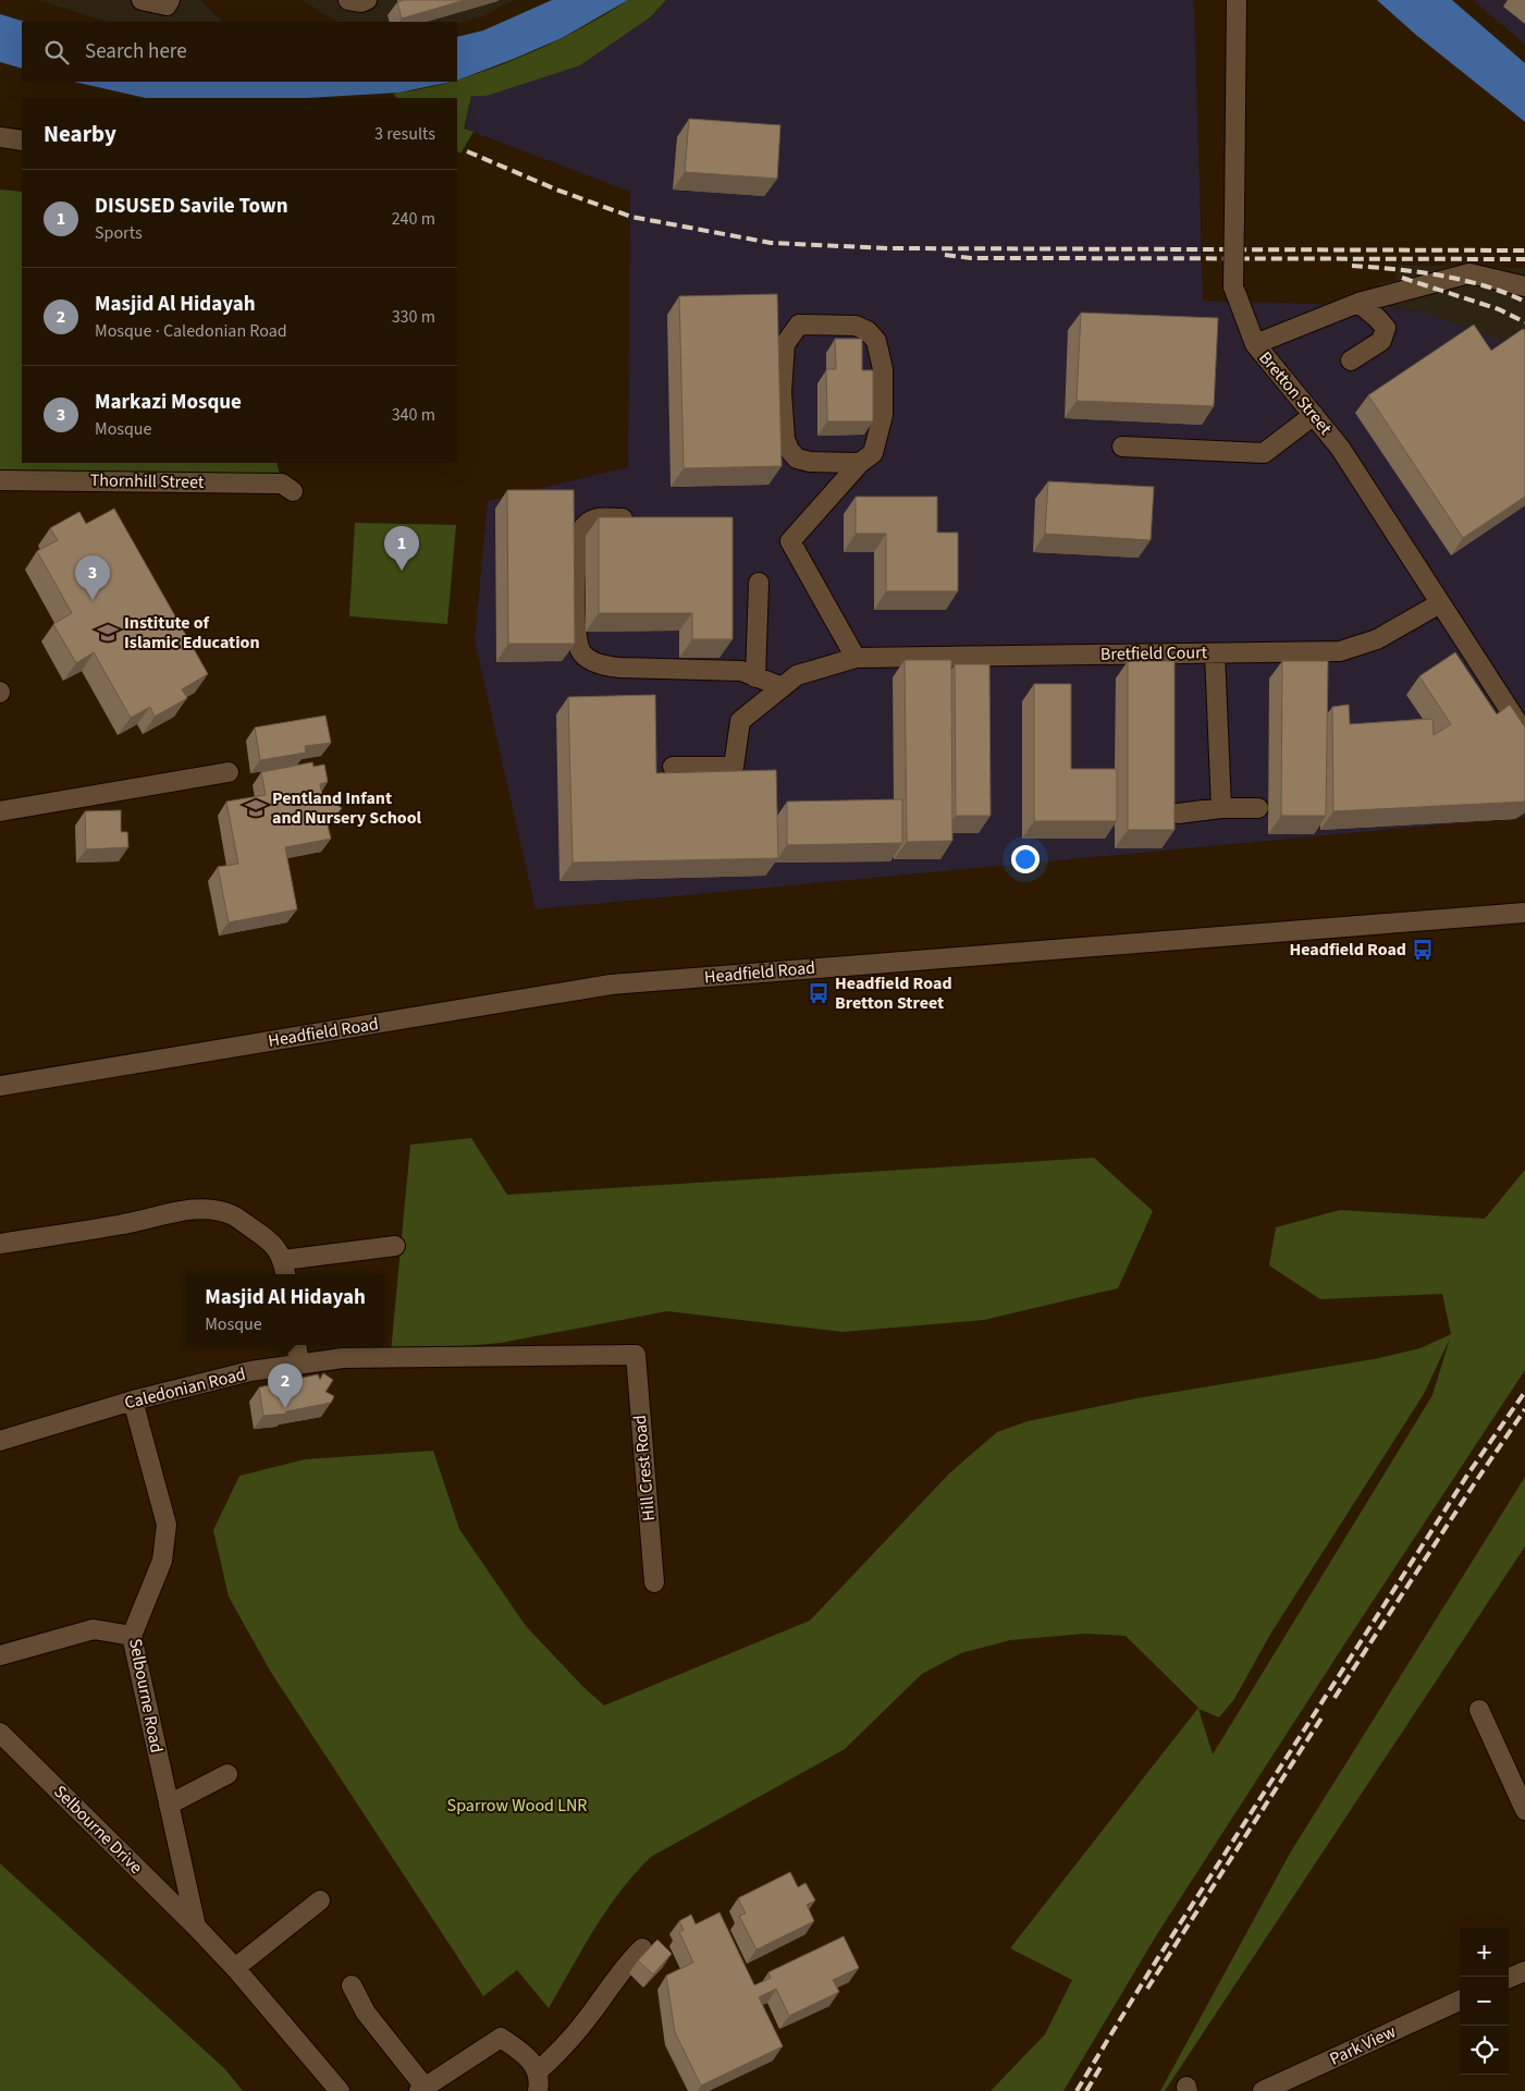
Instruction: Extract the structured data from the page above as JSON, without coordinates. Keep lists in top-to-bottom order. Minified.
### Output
{"streets":{"street":["Bretton Street","Thornhill Street","Bretfield Court","Headfield Road","Caledonian Road","Hill Crest Road","Selbourne Road","Selbourne Drive","Park View"]},"crossings":[["Bretton Street","Bretfield Court"],["Caledonian Road","Hill Crest Road"],["Caledonian Road","Selbourne Road"],["Selbourne Road","Selbourne Drive"]],"parks":["Sparrow Wood LNR"],"places":{"school or university":["Institute of Islamic Education","Pentland Infant and Nursery School"],"bus stop":["Headfield Road","Headfield Road Bretton Street"]},"page":{"search":"Search here","heading":["Nearby","3 results"],"list":[{"mark":"1","name":"DISUSED Savile Town","note":"Sports","value":"240 m"},{"mark":"2","name":"Masjid Al Hidayah","note":"Mosque · Caledonian Road","value":"330 m"},{"mark":"3","name":"Markazi Mosque","note":"Mosque","value":"340 m"}],"pins":["1","3","2"],"popup":["Masjid Al Hidayah","Mosque"],"map_buttons":["+","−"]}}
